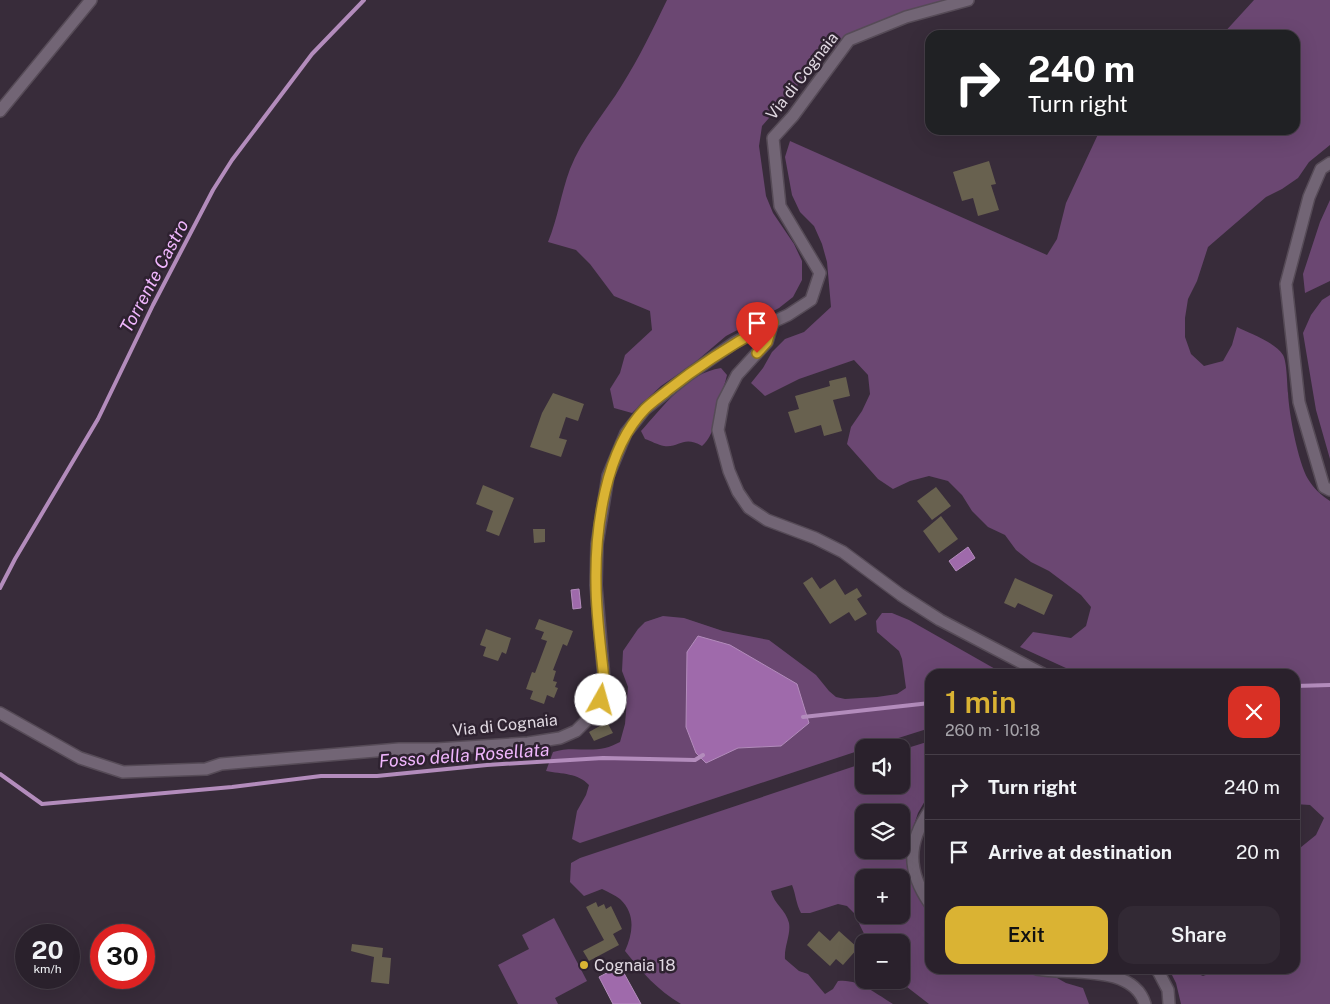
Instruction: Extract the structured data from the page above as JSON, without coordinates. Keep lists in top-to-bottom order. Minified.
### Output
{"streets":{"street":["Via di Cognaia"]},"water":["Torrente Castro","Fosso della Rosellata"],"places":["Cognaia 18"],"page":{"turn":["240 m","Turn right"],"heading":["1 min","260 m · 10:18"],"map_buttons":["+","−"],"list":[{"name":"Turn right","value":"240 m"},{"name":"Arrive at destination","value":"20 m"}],"buttons":["Exit","Share"],"speed":"20 km/h","limit":"30"}}
